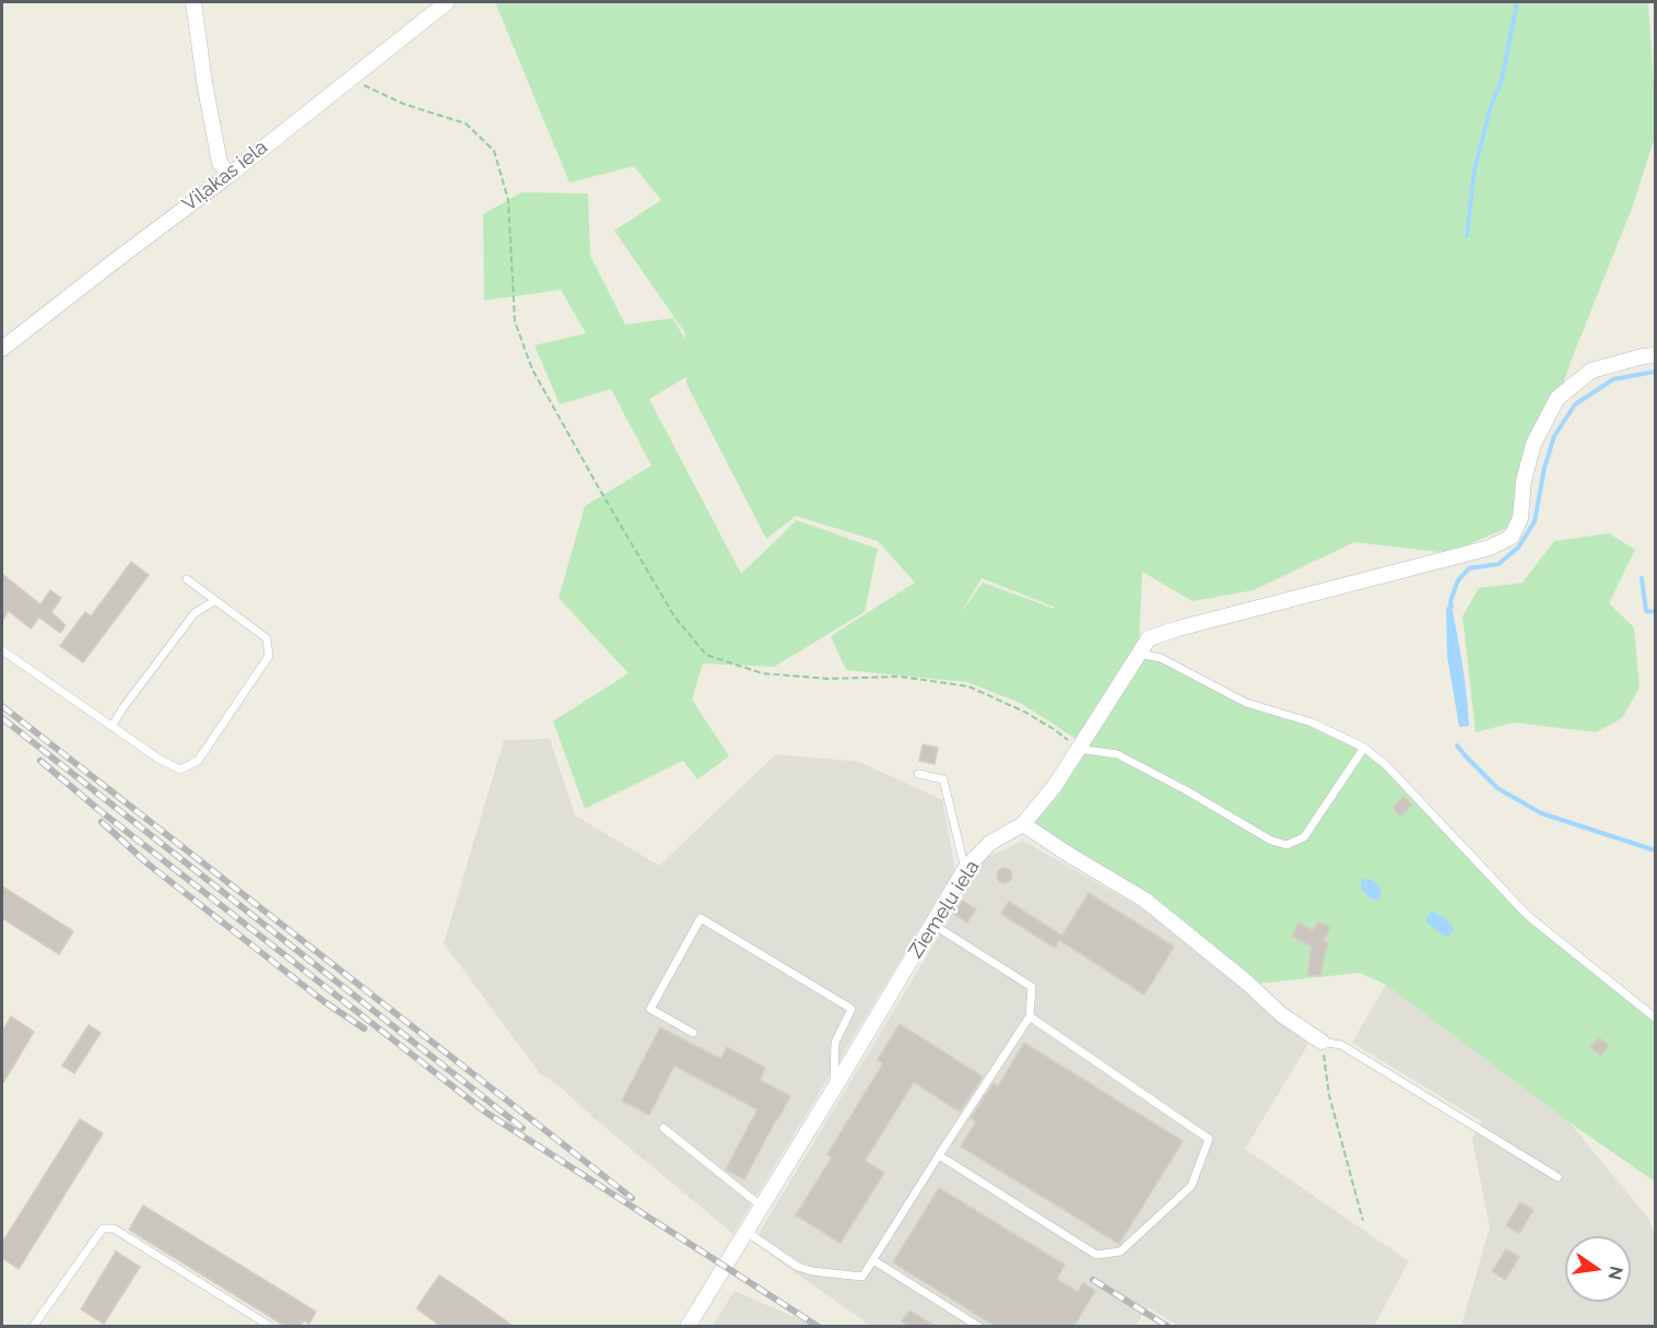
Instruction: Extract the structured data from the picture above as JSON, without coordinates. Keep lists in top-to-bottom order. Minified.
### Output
{"streets":{"street":["Viļakas iela","Ziemeļu iela"]},"north":"right"}
